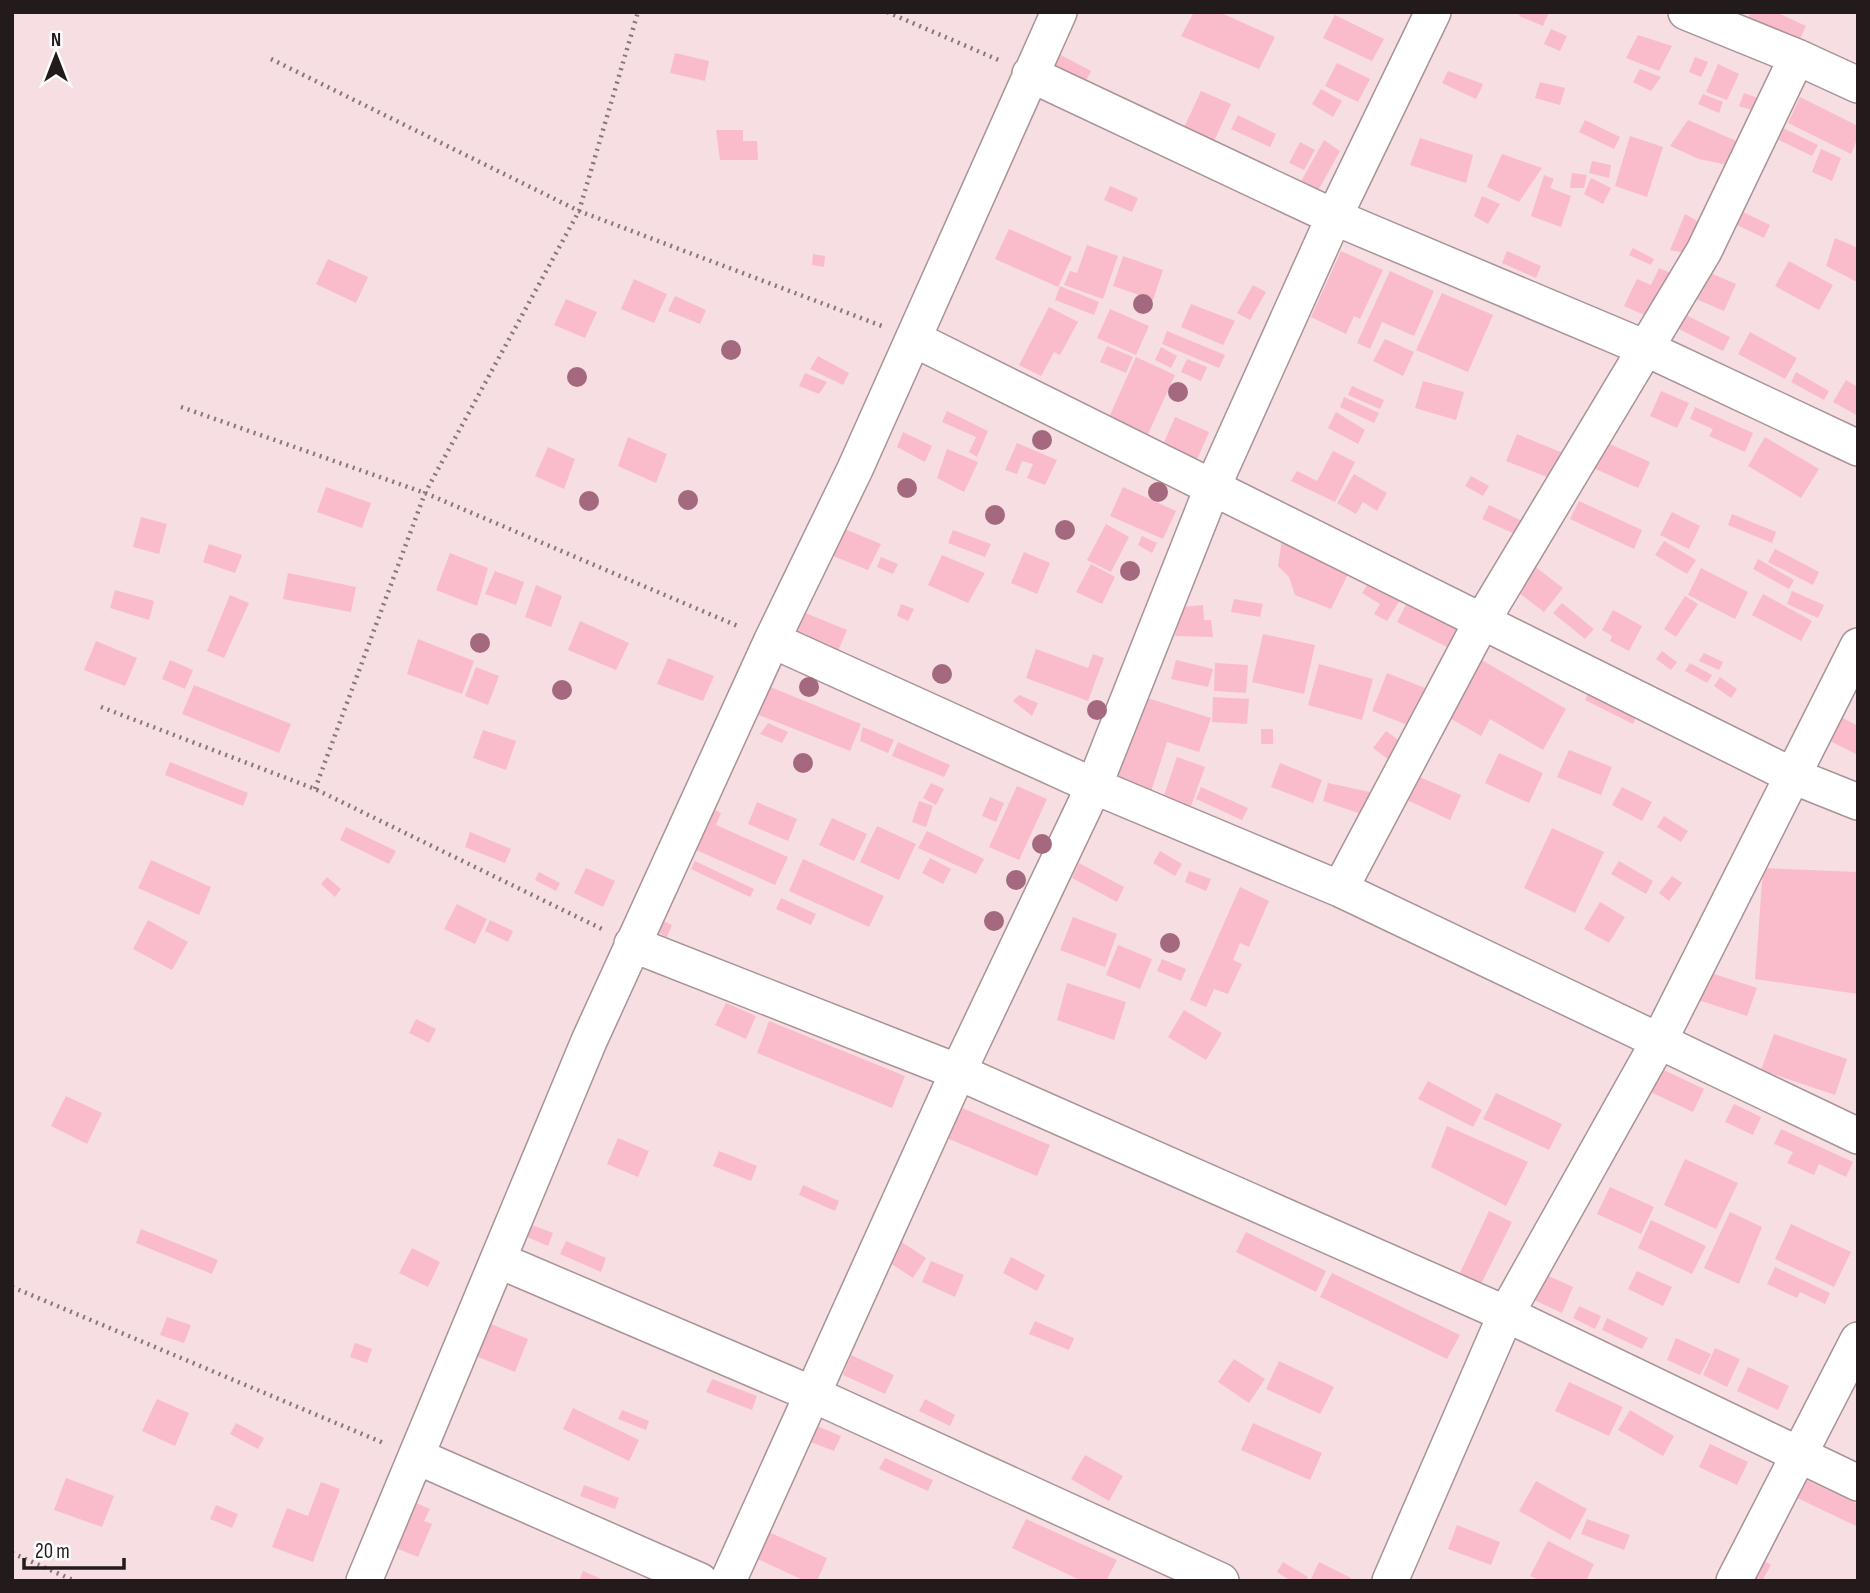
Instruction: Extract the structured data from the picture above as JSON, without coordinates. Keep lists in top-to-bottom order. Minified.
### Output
{"scale_bar":"20 m","north":"top"}
